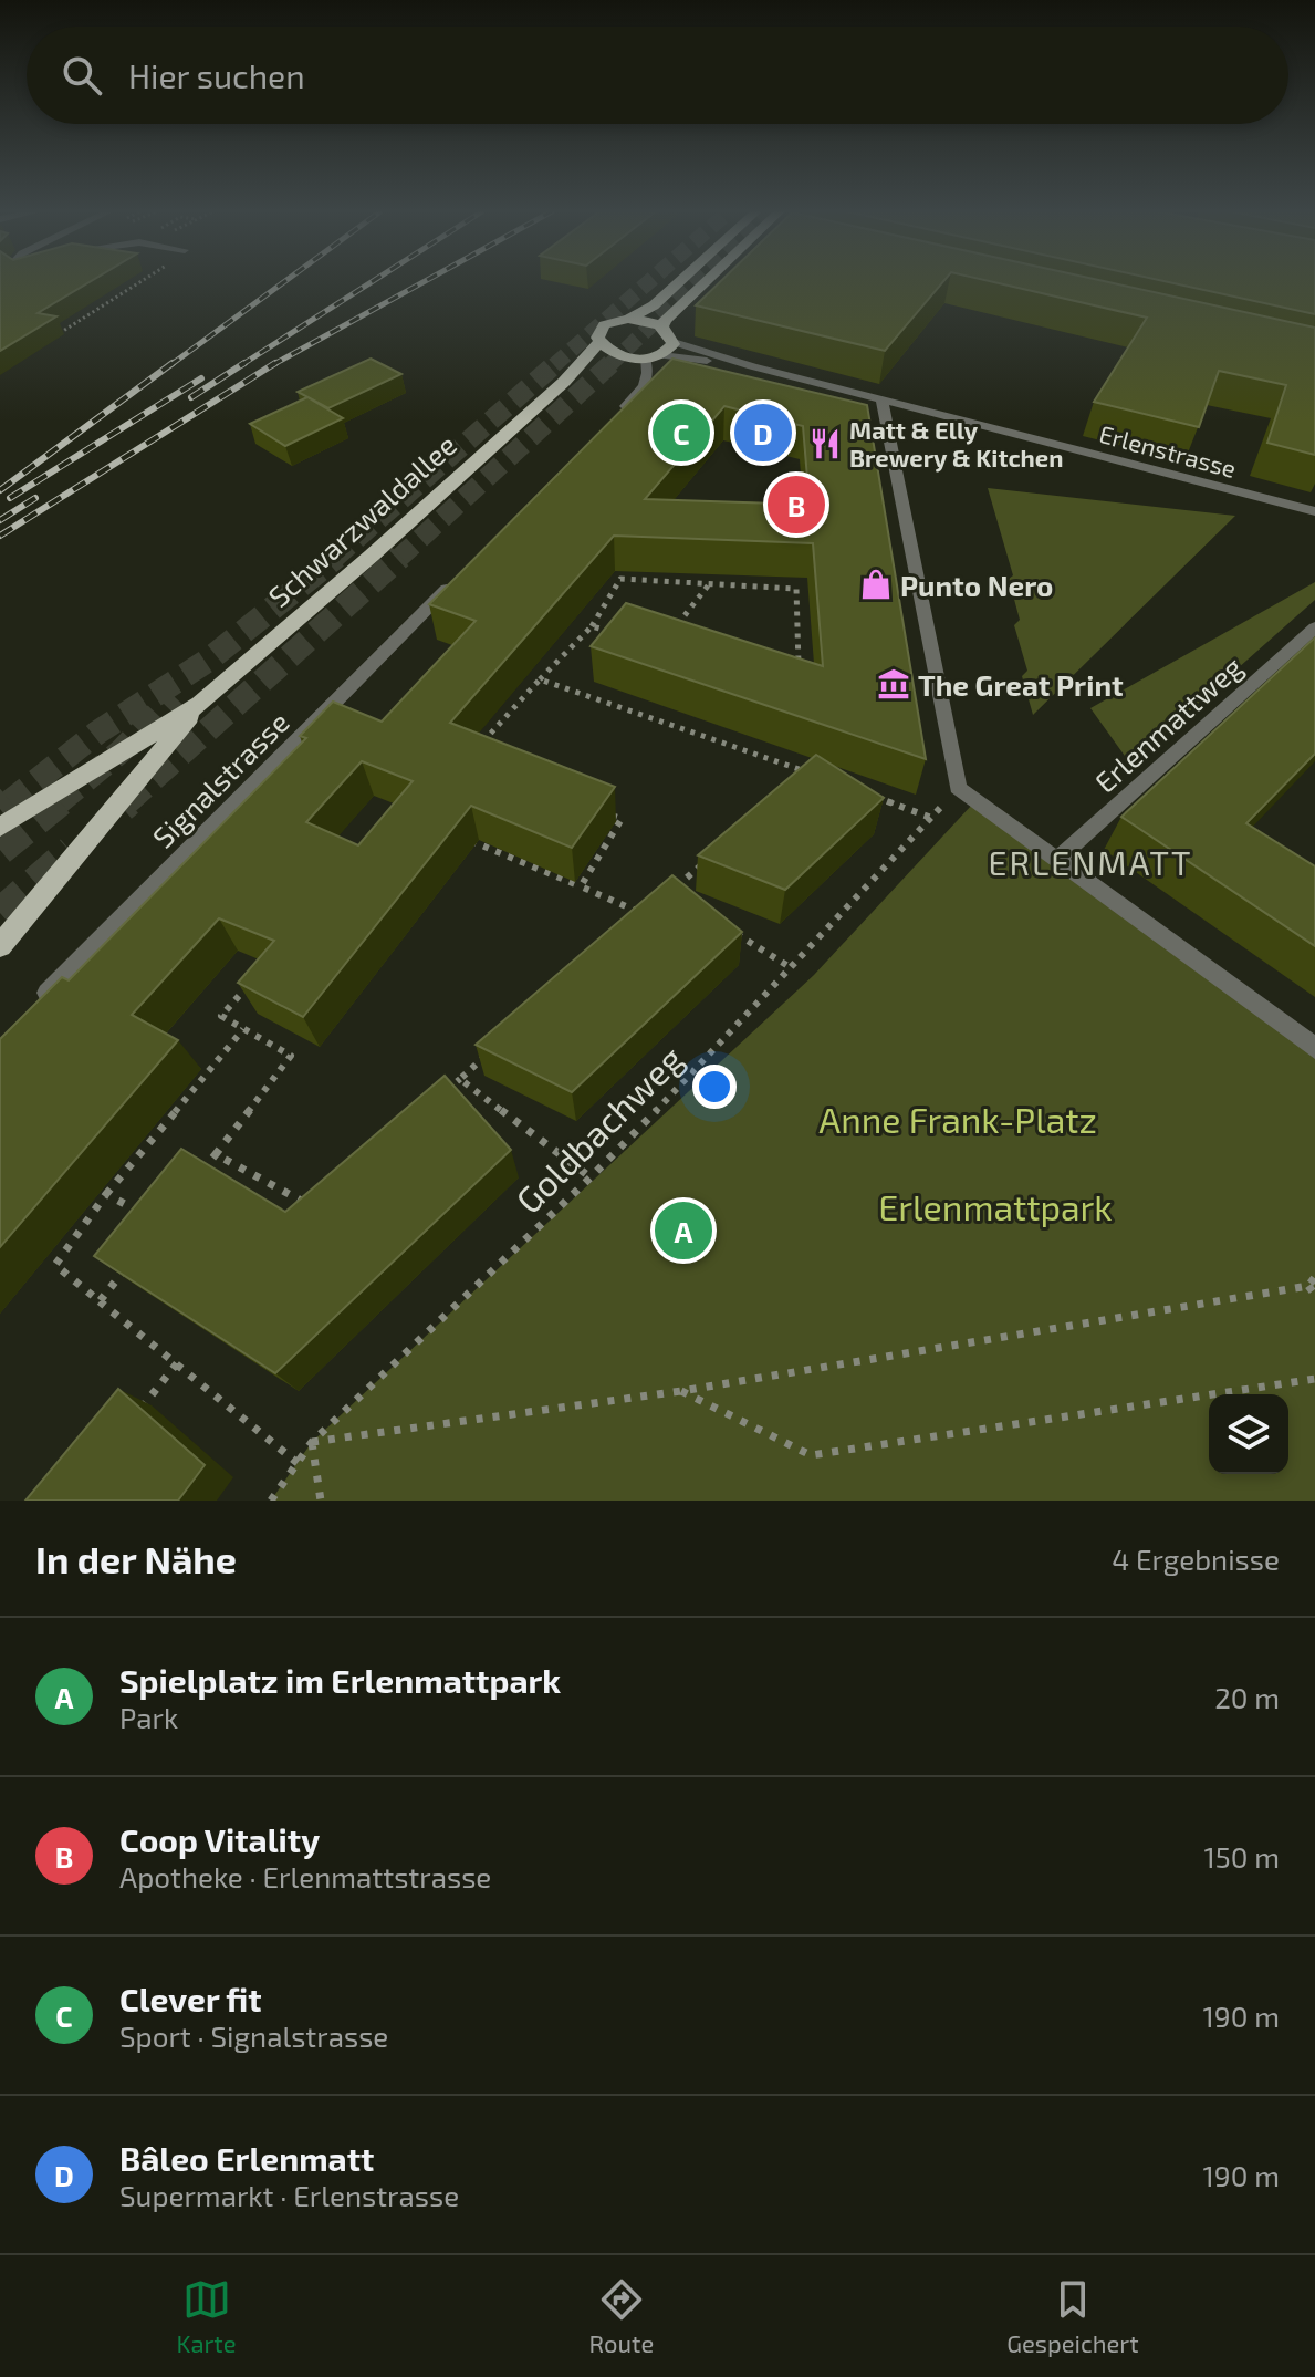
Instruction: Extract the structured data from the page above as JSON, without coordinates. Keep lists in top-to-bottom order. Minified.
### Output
{"streets":{"main road":["Schwarzwaldallee"],"street":["Erlenstrasse","Erlenmattweg","Signalstrasse"],"path":["Goldbachweg"]},"districts":["ERLENMATT"],"parks":["Anne Frank-Platz","Erlenmattpark"],"places":{"restaurant":["Matt & Elly Brewery & Kitchen"],"shop":["Punto Nero"],"museum":["The Great Print"]},"page":{"search":"Hier suchen","pins":["C","D","B","A"],"heading":["In der Nähe","4 Ergebnisse"],"list":[{"mark":"A","name":"Spielplatz im Erlenmattpark","note":"Park","value":"20 m"},{"mark":"B","name":"Coop Vitality","note":"Apotheke · Erlenmattstrasse","value":"150 m"},{"mark":"C","name":"Clever fit","note":"Sport · Signalstrasse","value":"190 m"},{"mark":"D","name":"Bâleo Erlenmatt","note":"Supermarkt · Erlenstrasse","value":"190 m"}],"nav":["Karte","Route","Gespeichert"]}}
